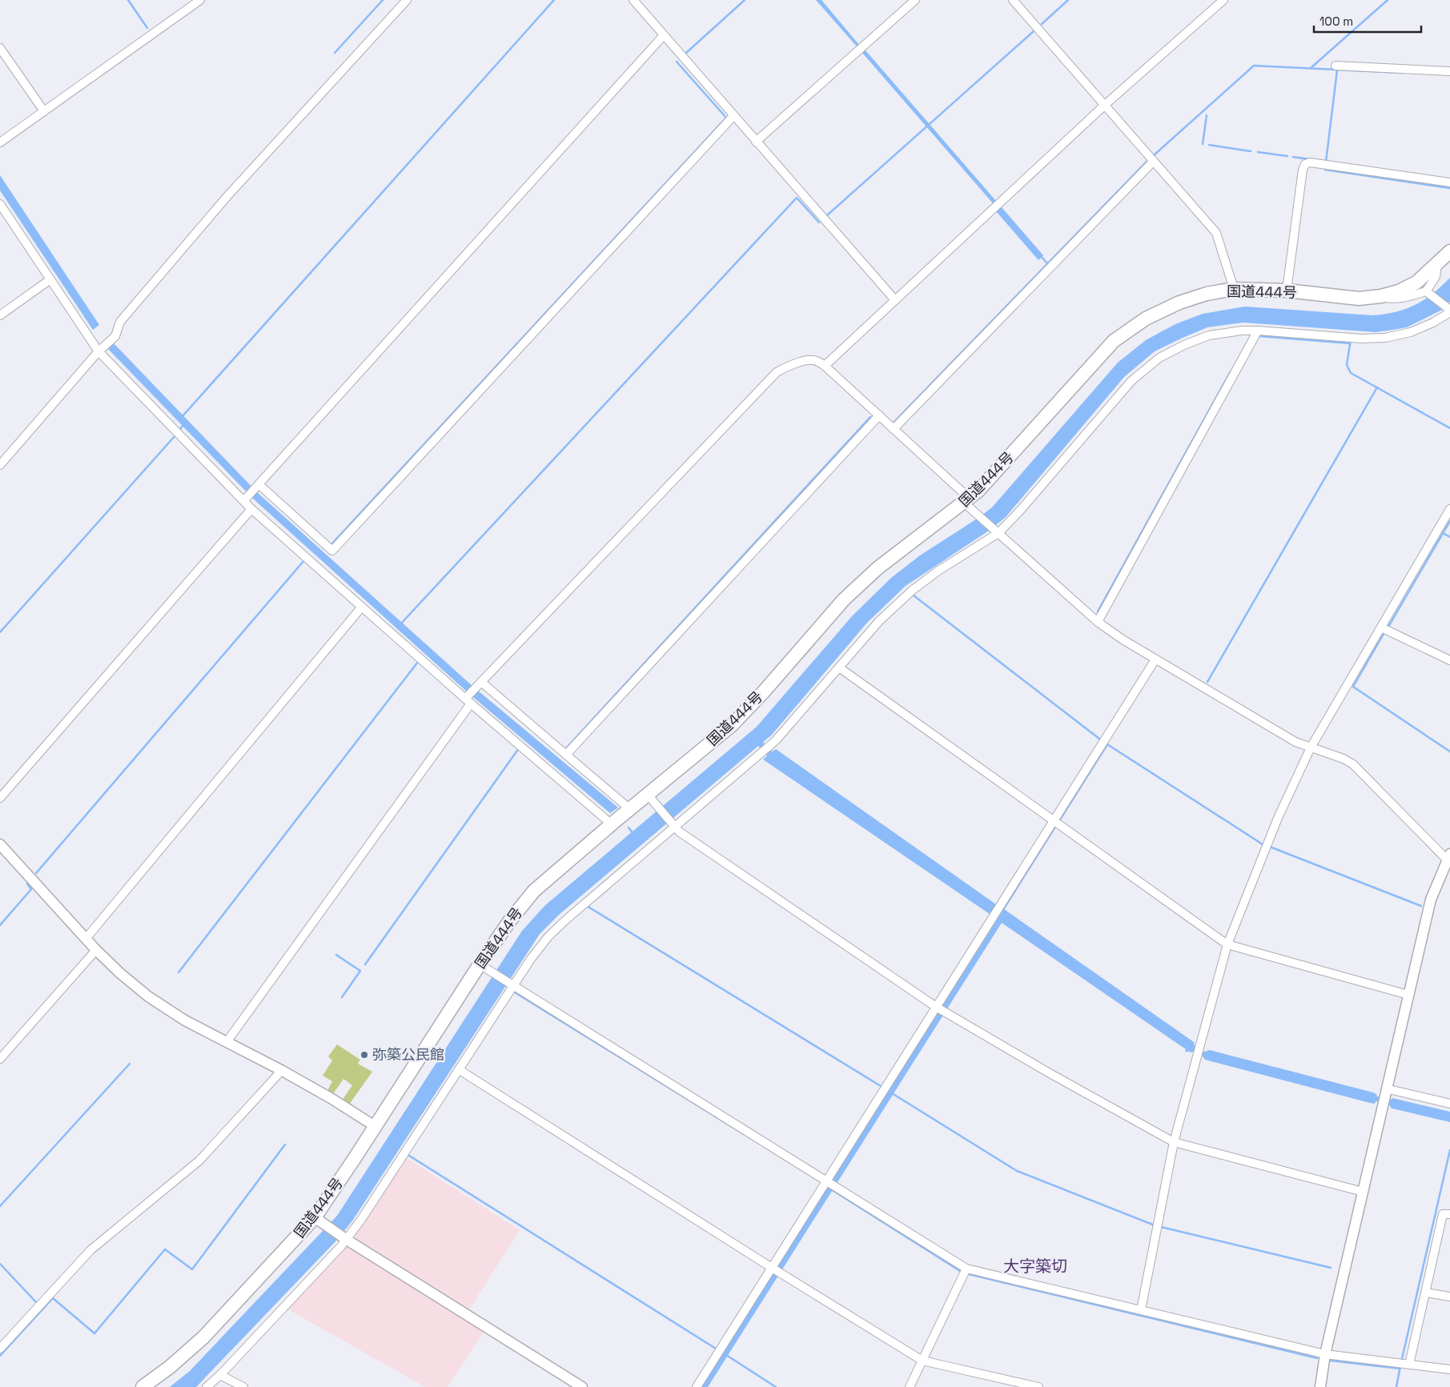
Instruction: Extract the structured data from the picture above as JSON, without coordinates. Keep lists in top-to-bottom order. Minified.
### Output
{"streets":{"highway":["国道444号"]},"districts":["大字築切"],"places":["弥築公民館"],"scale_bar":"100 m"}
